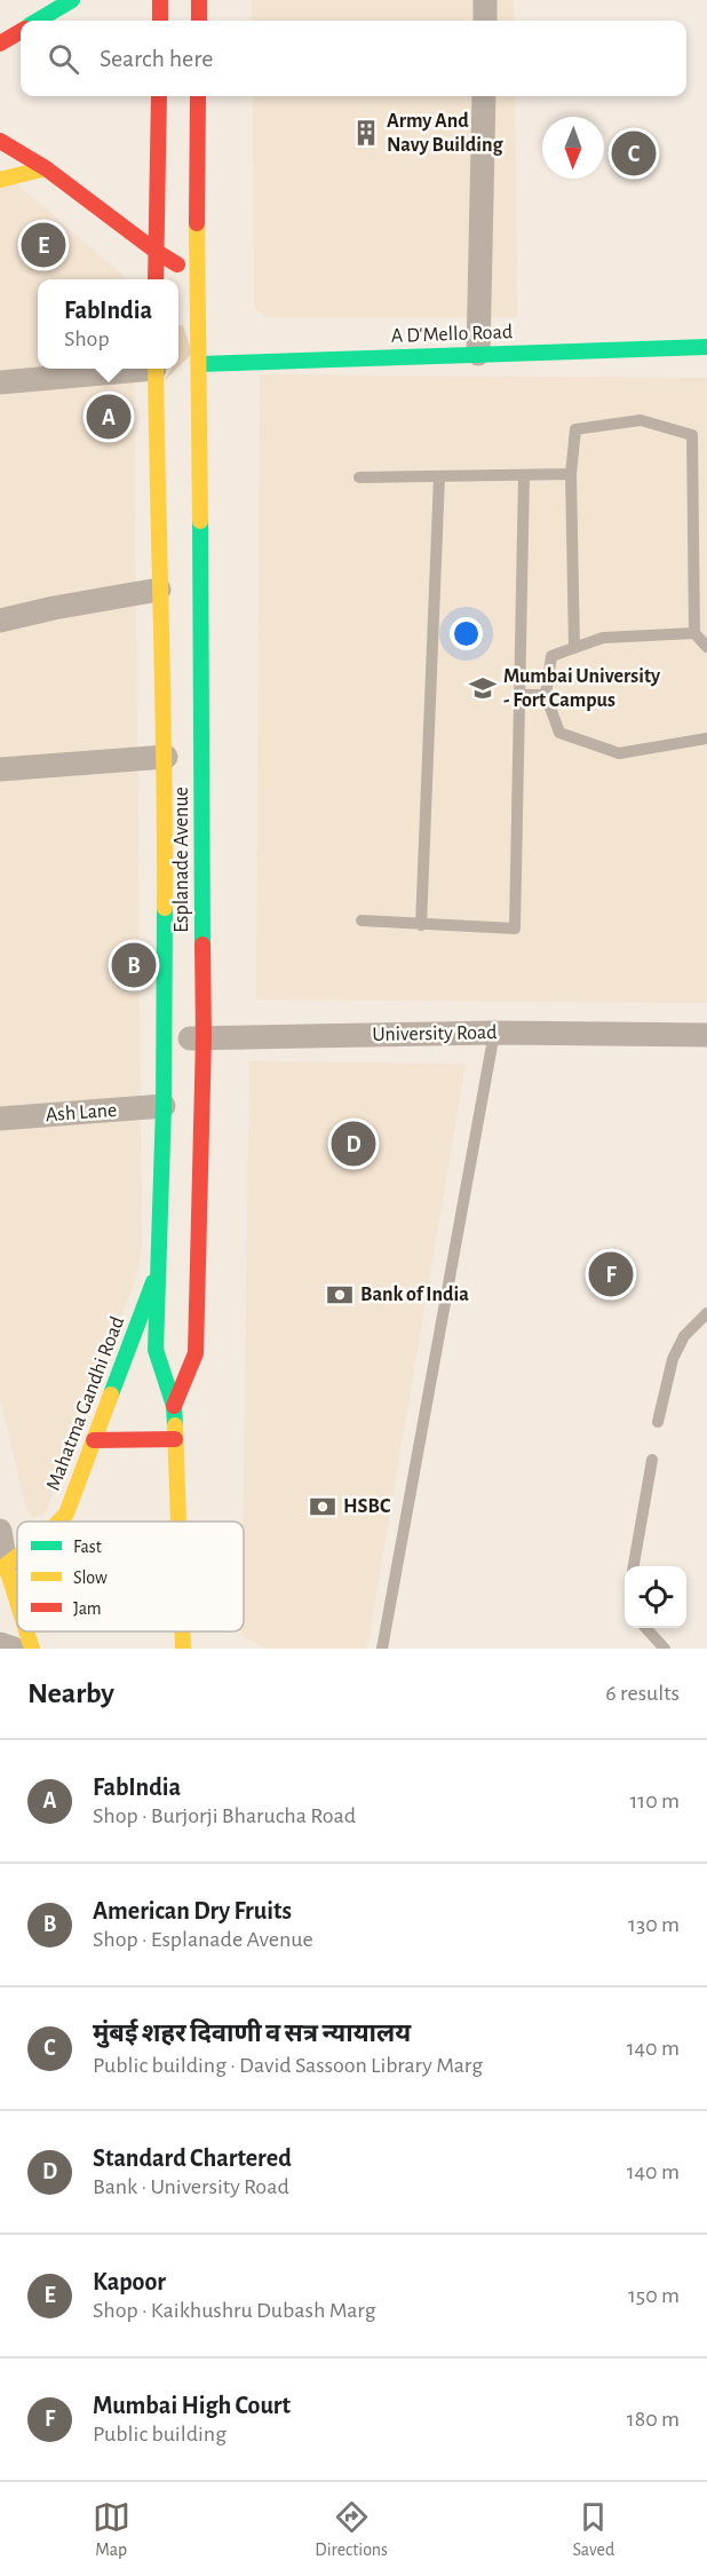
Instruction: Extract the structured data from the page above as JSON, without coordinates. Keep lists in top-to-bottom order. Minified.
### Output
{"streets":{"main road":["A D'Mello Road","Esplanade Avenue","Mahatma Gandhi Road"],"street":["University Road","Ash Lane"]},"crossings":[["A D'Mello Road","Esplanade Avenue"],["Esplanade Avenue","University Road"]],"places":{"building":["Army And Navy Building"],"school or university":["Mumbai University - Fort Campus"],"bank":["Bank of India","HSBC"]},"legend":["Fast","Slow","Jam"],"north":"bottom","page":{"search":"Search here","pins":["C","E","A","B","D","F"],"popup":["FabIndia","Shop"],"heading":["Nearby","6 results"],"list":[{"mark":"A","name":"FabIndia","note":"Shop · Burjorji Bharucha Road","value":"110 m"},{"mark":"B","name":"American Dry Fruits","note":"Shop · Esplanade Avenue","value":"130 m"},{"mark":"C","name":"मुंबई शहर दिवाणी व सत्र न्यायालय","note":"Public building · David Sassoon Library Marg","value":"140 m"},{"mark":"D","name":"Standard Chartered","note":"Bank · University Road","value":"140 m"},{"mark":"E","name":"Kapoor","note":"Shop · Kaikhushru Dubash Marg","value":"150 m"},{"mark":"F","name":"Mumbai High Court","note":"Public building","value":"180 m"}],"nav":["Map","Directions","Saved"]}}
